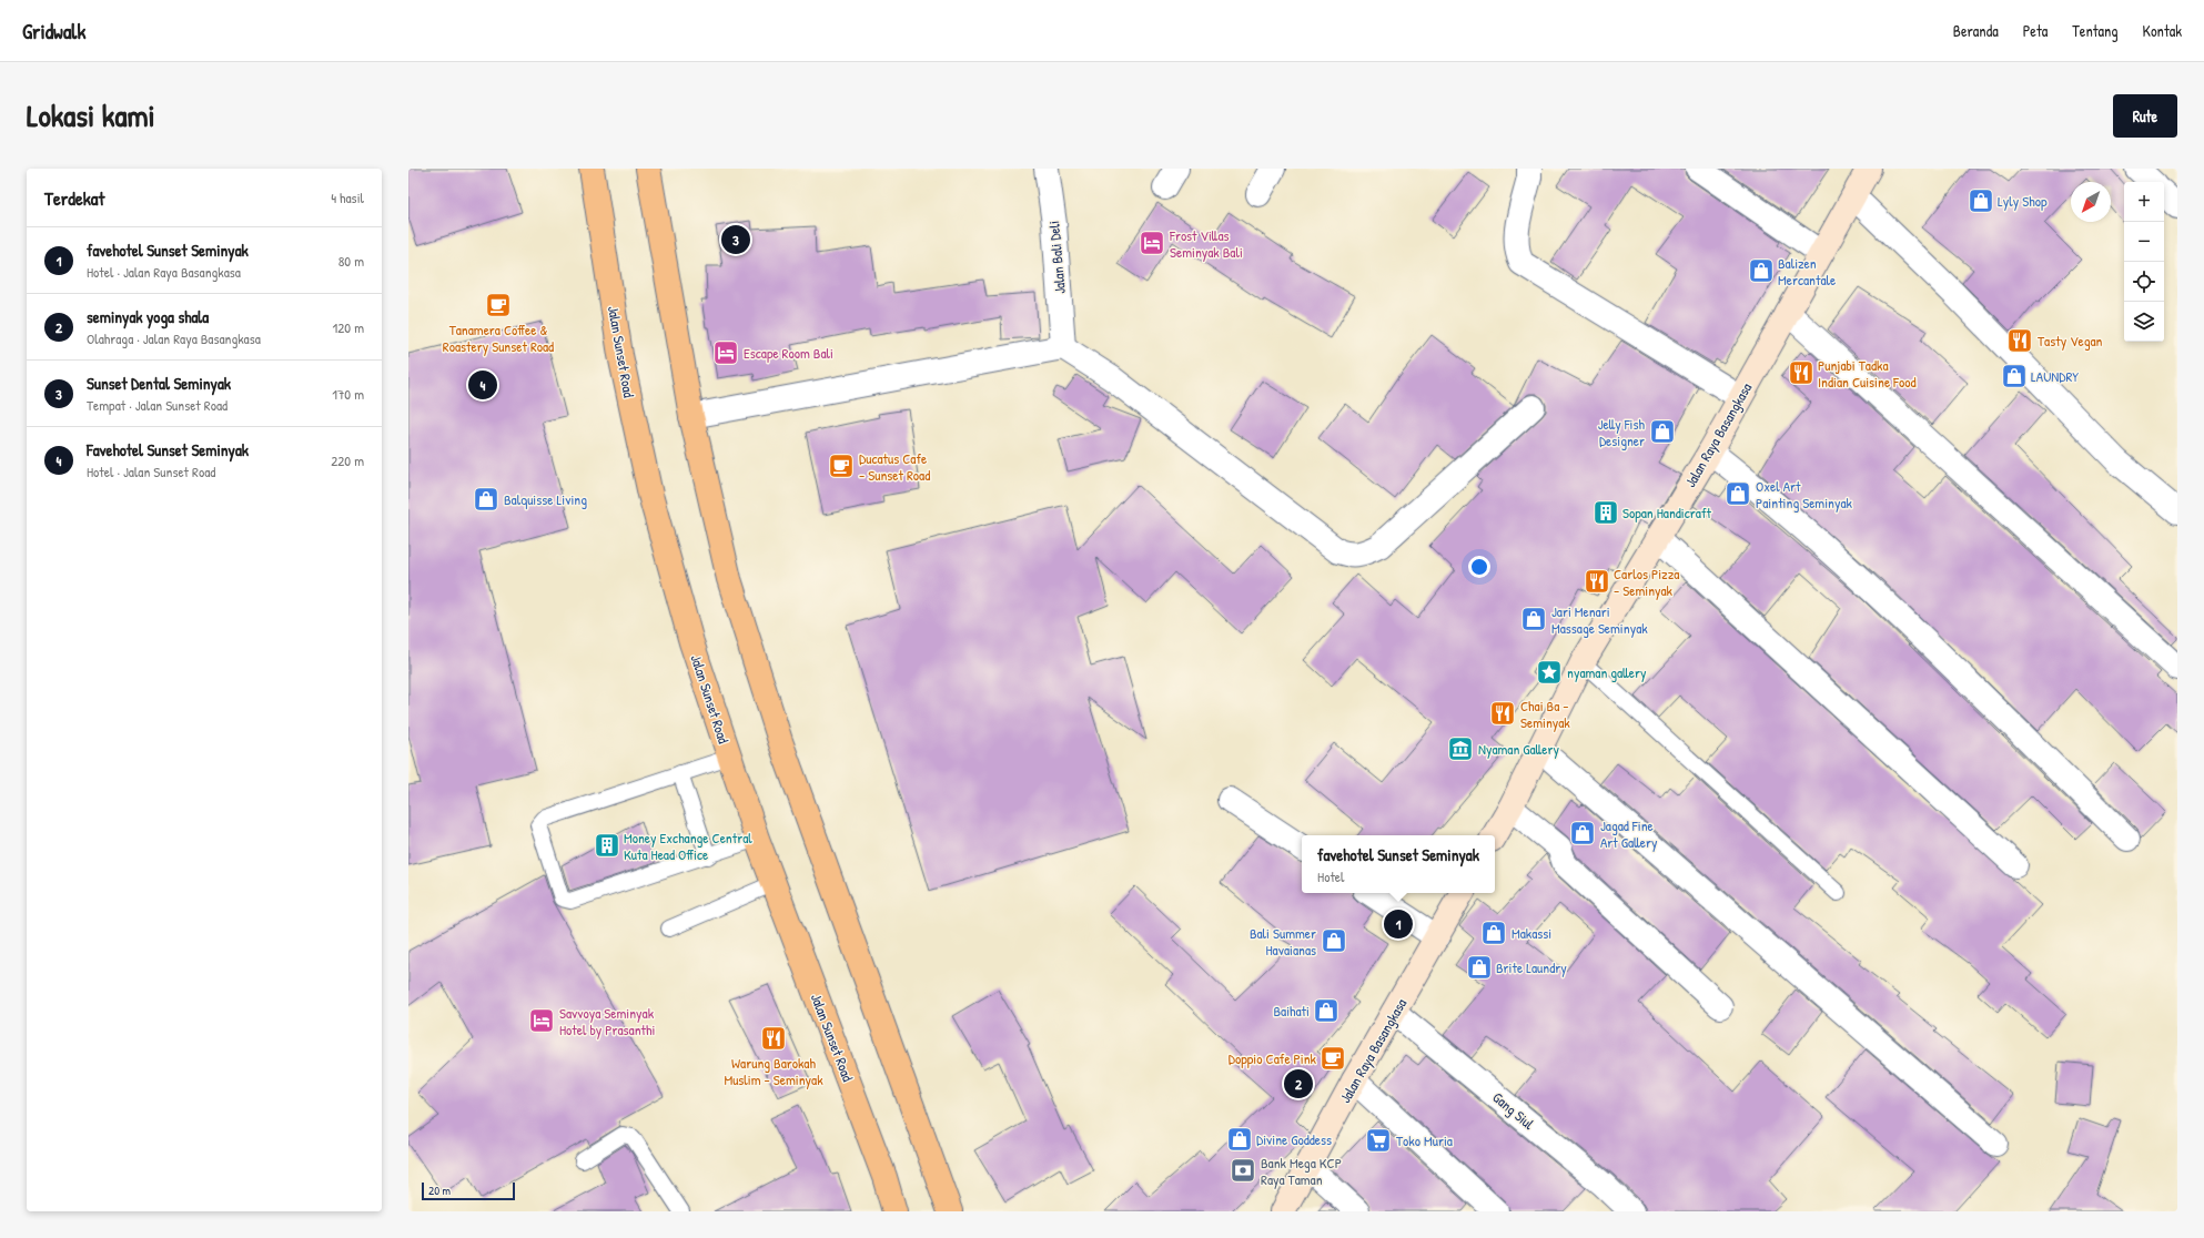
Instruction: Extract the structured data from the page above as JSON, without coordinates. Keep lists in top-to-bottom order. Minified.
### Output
{"streets":{"highway":["Jalan Sunset Road"],"main road":["Jalan Raya Basangkasa"],"street":["Jalan Bali Deli","Gang Siul"]},"crossings":[["Jalan Raya Basangkasa","Gang Siul"]],"places":{"shop":["Lyly Shop","Balizen Mercantale","LAUNDRY","Jelly Fish Designer","Oxel Art Painting Seminyak","Balquisse Living","Jari Menari Massage Seminyak","Jagad Fine Art Gallery","Makassi","Bali Summer Havaianas","Brite Laundry","Baihati","Divine Goddess"],"hotel":["Frost Villas Seminyak Bali","Escape Room Bali","Savvoya Seminyak Hotel by Prasanthi"],"cafe":["Tanamera Coffee & Roastery Sunset Road","Ducatus Cafe - Sunset Road","Doppio Cafe Pink"],"restaurant":["Tasty Vegan","Punjabi Tadka Indian Cuisine Food","Carlos Pizza - Seminyak","Chai Ba - Seminyak","Warung Barokah Muslim - Seminyak"],"building":["Sopan Handicraft","Money Exchange Central Kuta Head Office"],"place":["nyaman gallery"],"museum":["Nyaman Gallery"],"supermarket":["Toko Muria"],"bank":["Bank Mega KCP Raya Taman"]},"scale_bar":"20 m","north":"bottom left","page":{"header":"Gridwalk","nav":["Beranda","Peta","Tentang","Kontak"],"title":"Lokasi kami","buttons":"Rute","heading":["Terdekat","4 hasil"],"map_buttons":["+","−"],"pins":["3","4","1","2"],"list":[{"mark":"1","name":"favehotel Sunset Seminyak","note":"Hotel · Jalan Raya Basangkasa","value":"80 m"},{"mark":"2","name":"seminyak yoga shala","note":"Olahraga · Jalan Raya Basangkasa","value":"120 m"},{"mark":"3","name":"Sunset Dental Seminyak","note":"Tempat · Jalan Sunset Road","value":"170 m"},{"mark":"4","name":"Favehotel Sunset Seminyak","note":"Hotel · Jalan Sunset Road","value":"220 m"}],"popup":["favehotel Sunset Seminyak","Hotel"],"scale":"20 m"}}
